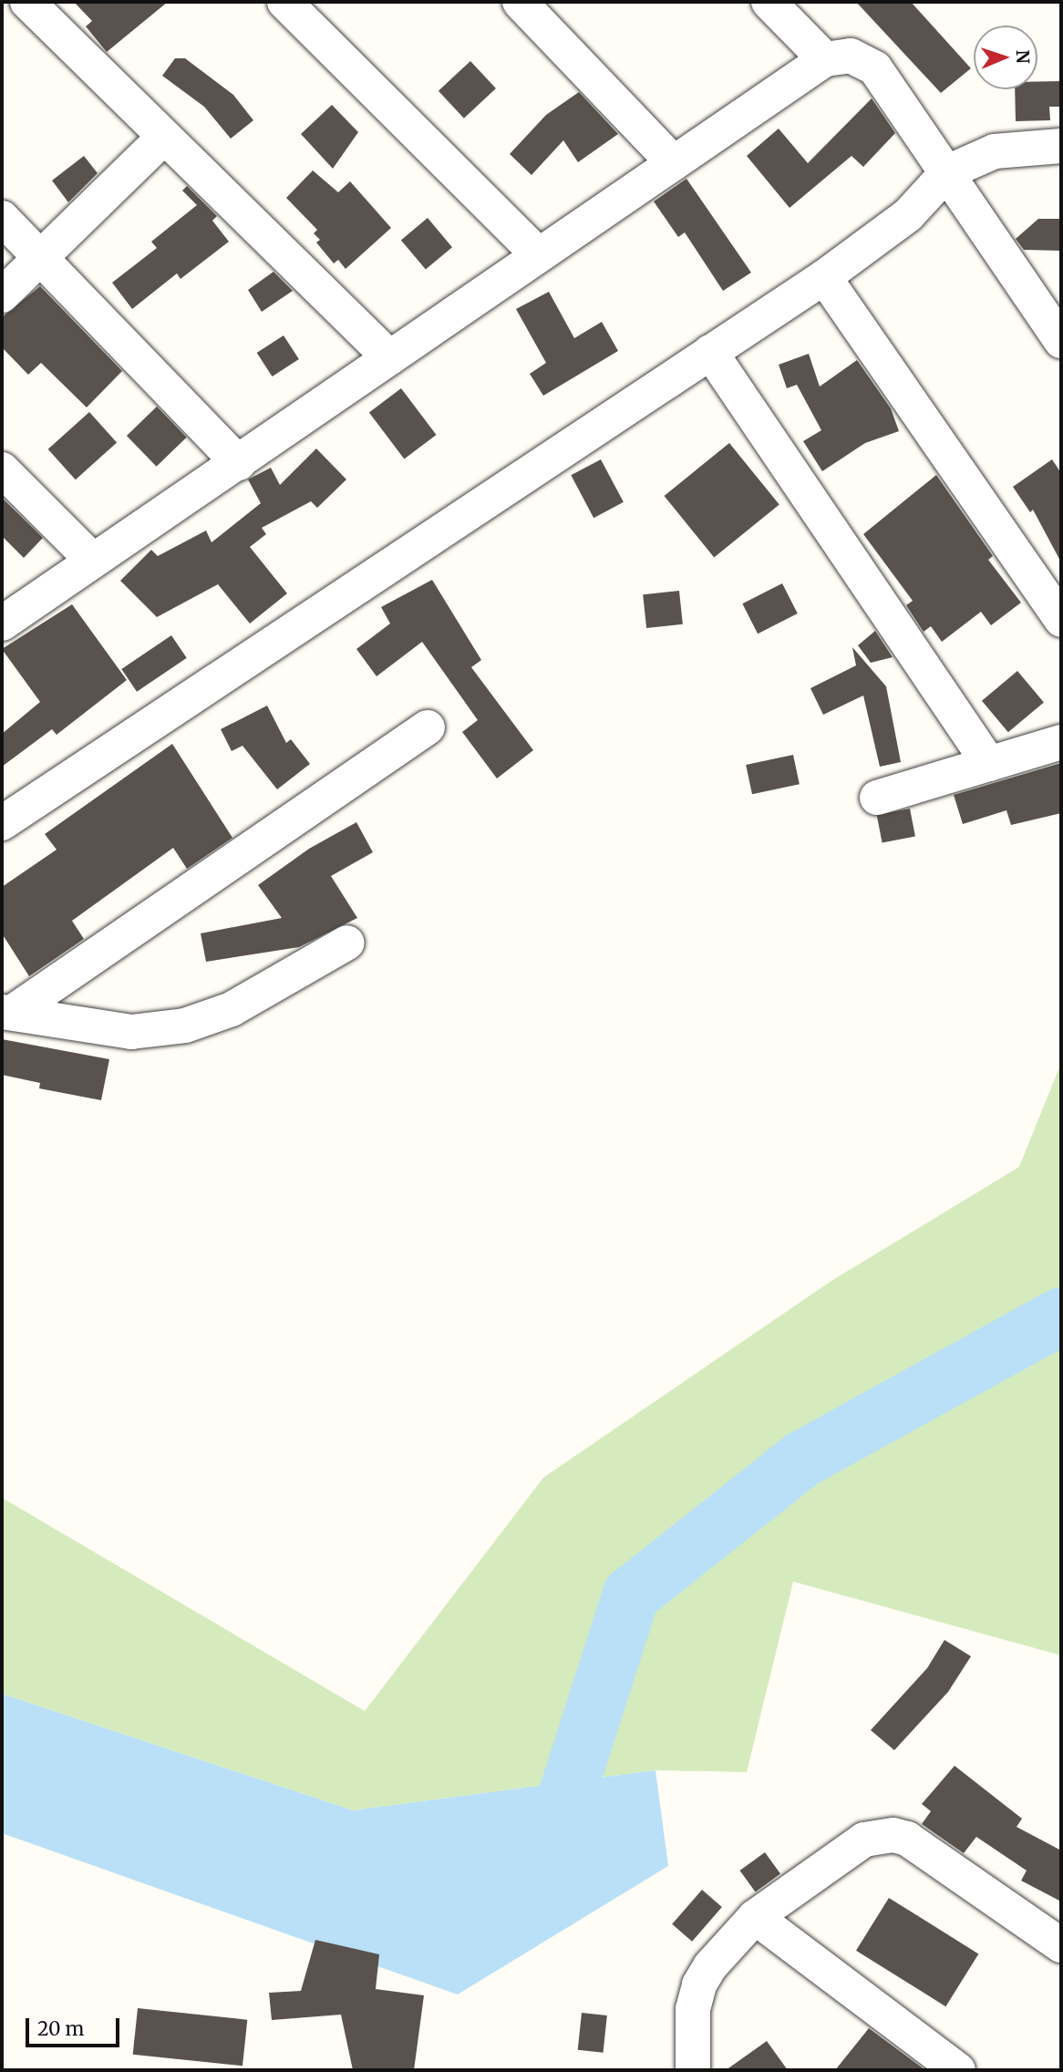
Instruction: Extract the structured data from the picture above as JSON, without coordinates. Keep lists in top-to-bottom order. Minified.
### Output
{"scale_bar":"20 m","north":"right"}
